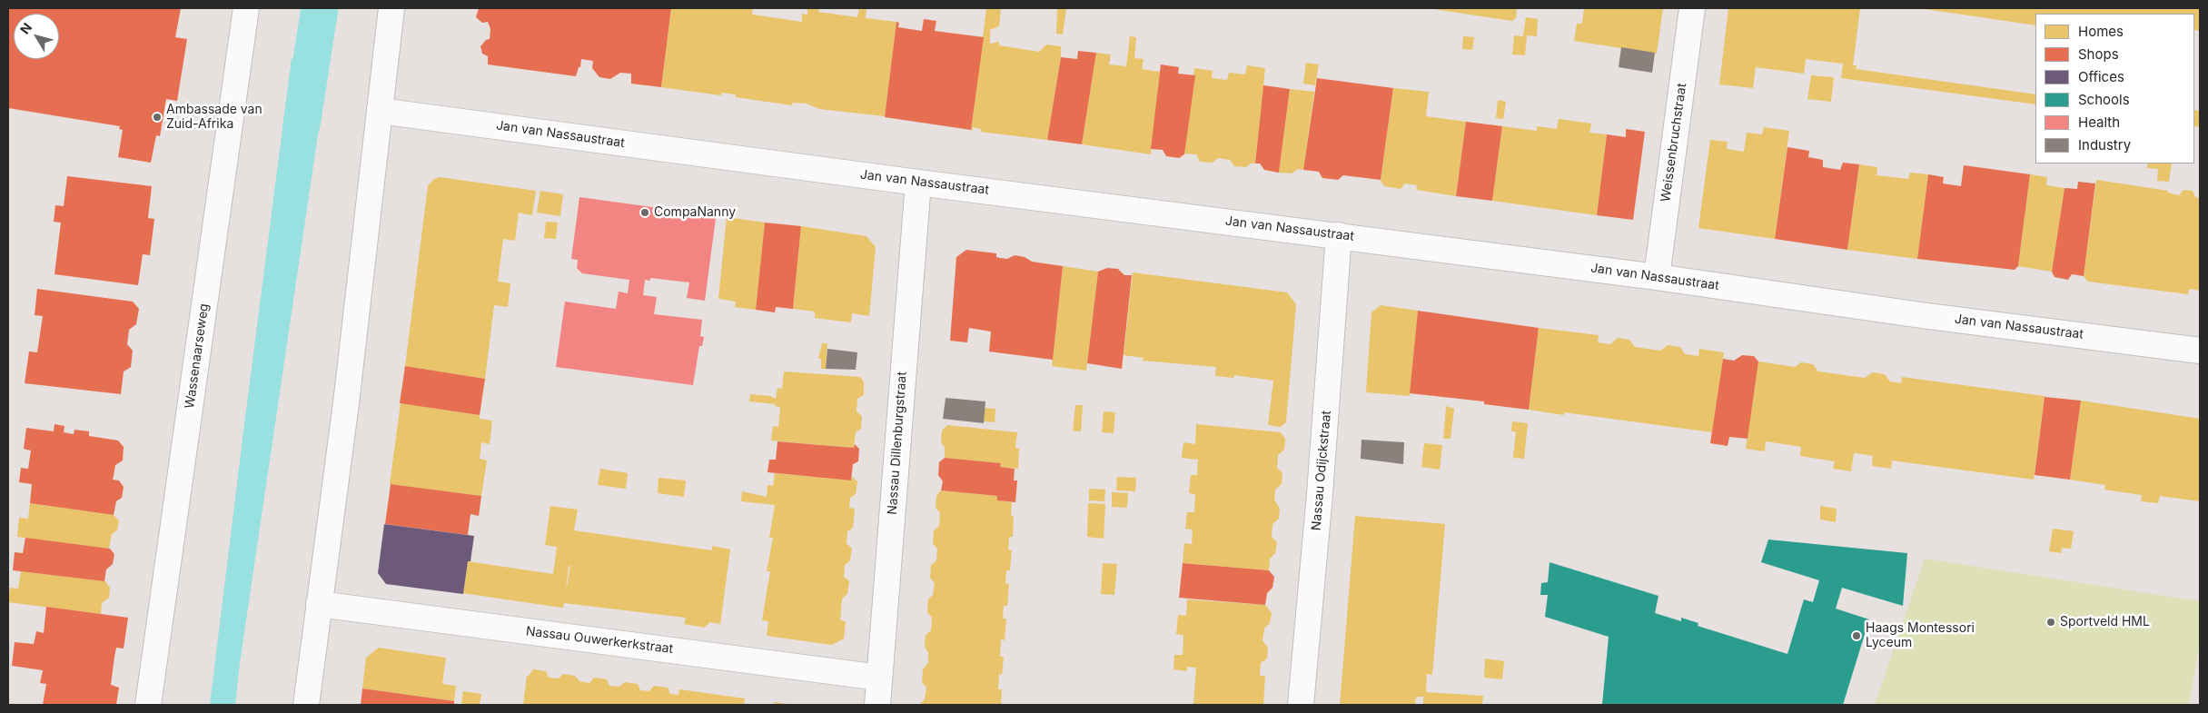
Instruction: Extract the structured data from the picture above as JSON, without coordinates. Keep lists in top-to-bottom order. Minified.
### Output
{"streets":{"street":["Jan van Nassaustraat","Weissenbruchstraat","Wassenaarseweg","Nassau Dillenburgstraat","Nassau Odijckstraat","Nassau Ouwerkerkstraat"]},"crossings":[["Jan van Nassaustraat","Weissenbruchstraat"],["Jan van Nassaustraat","Nassau Dillenburgstraat"],["Jan van Nassaustraat","Nassau Odijckstraat"],["Nassau Dillenburgstraat","Nassau Ouwerkerkstraat"]],"places":["Ambassade van Zuid-Afrika","CompaNanny","Sportveld HML","Haags Montessori Lyceum"],"legend":["Homes","Shops","Offices","Schools","Health","Industry"],"north":"top left"}
